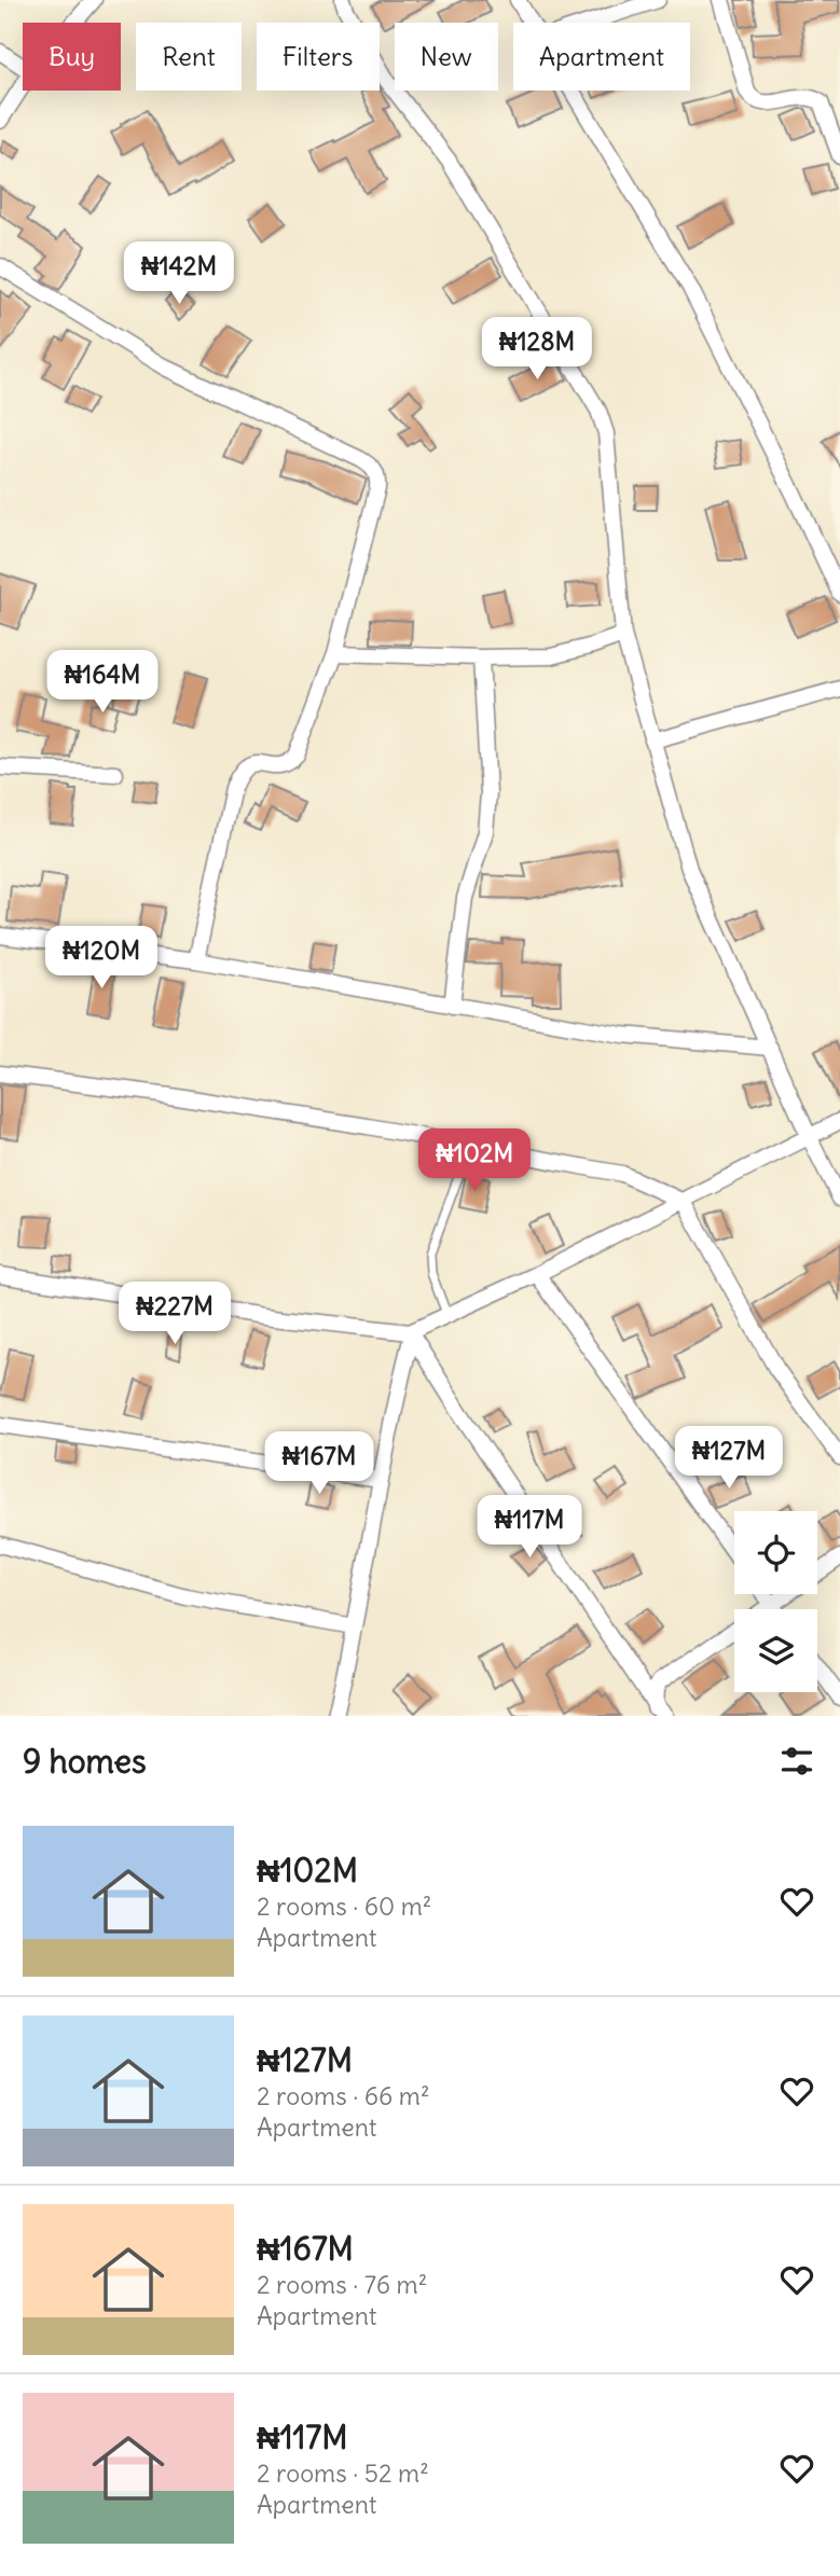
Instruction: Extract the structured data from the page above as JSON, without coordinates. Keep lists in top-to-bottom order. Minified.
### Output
{"page":{"chip":["Buy","Rent","Filters","New","Apartment"],"price":["₦142M","₦128M","₦164M","₦120M","₦102M","₦227M","₦127M","₦167M","₦117M"],"heading":"9 homes","list":[{"name":"₦102M","note":"2 rooms · 60 m² · Apartment"},{"name":"₦127M","note":"2 rooms · 66 m² · Apartment"},{"name":"₦167M","note":"2 rooms · 76 m² · Apartment"},{"name":"₦117M","note":"2 rooms · 52 m² · Apartment"}]}}
